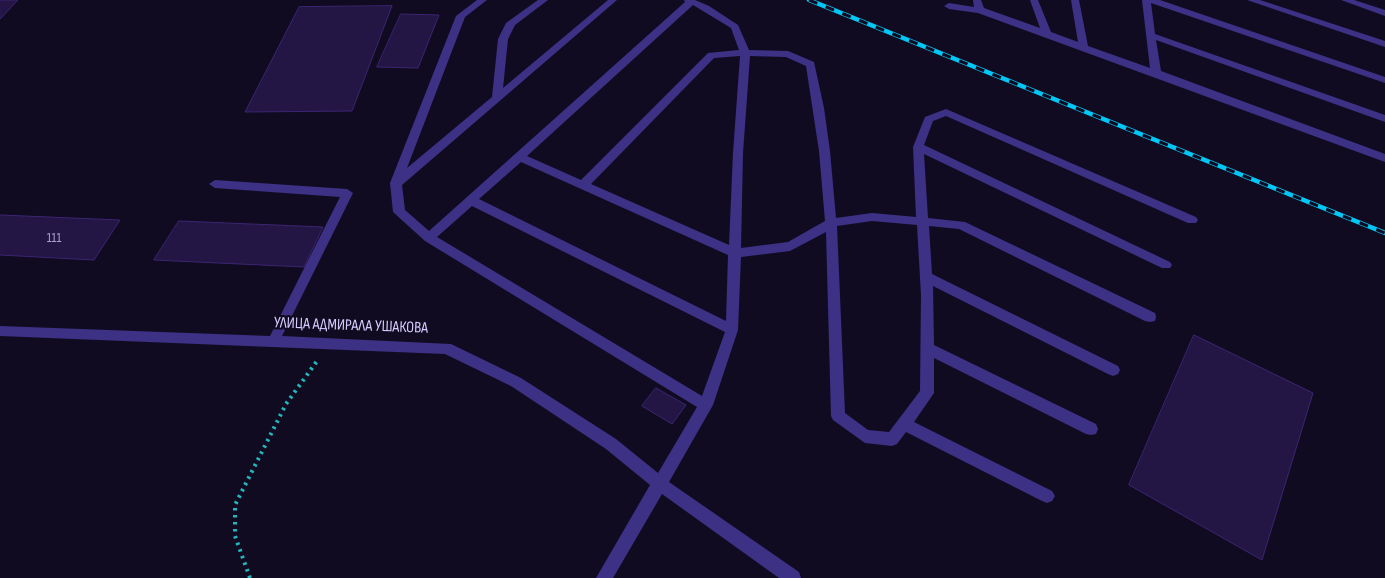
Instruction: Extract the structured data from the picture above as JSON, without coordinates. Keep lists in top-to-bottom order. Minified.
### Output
{"streets":{"street":["УЛИЦА АДМИРАЛА УШАКОВА"]},"house_numbers":["111"]}
